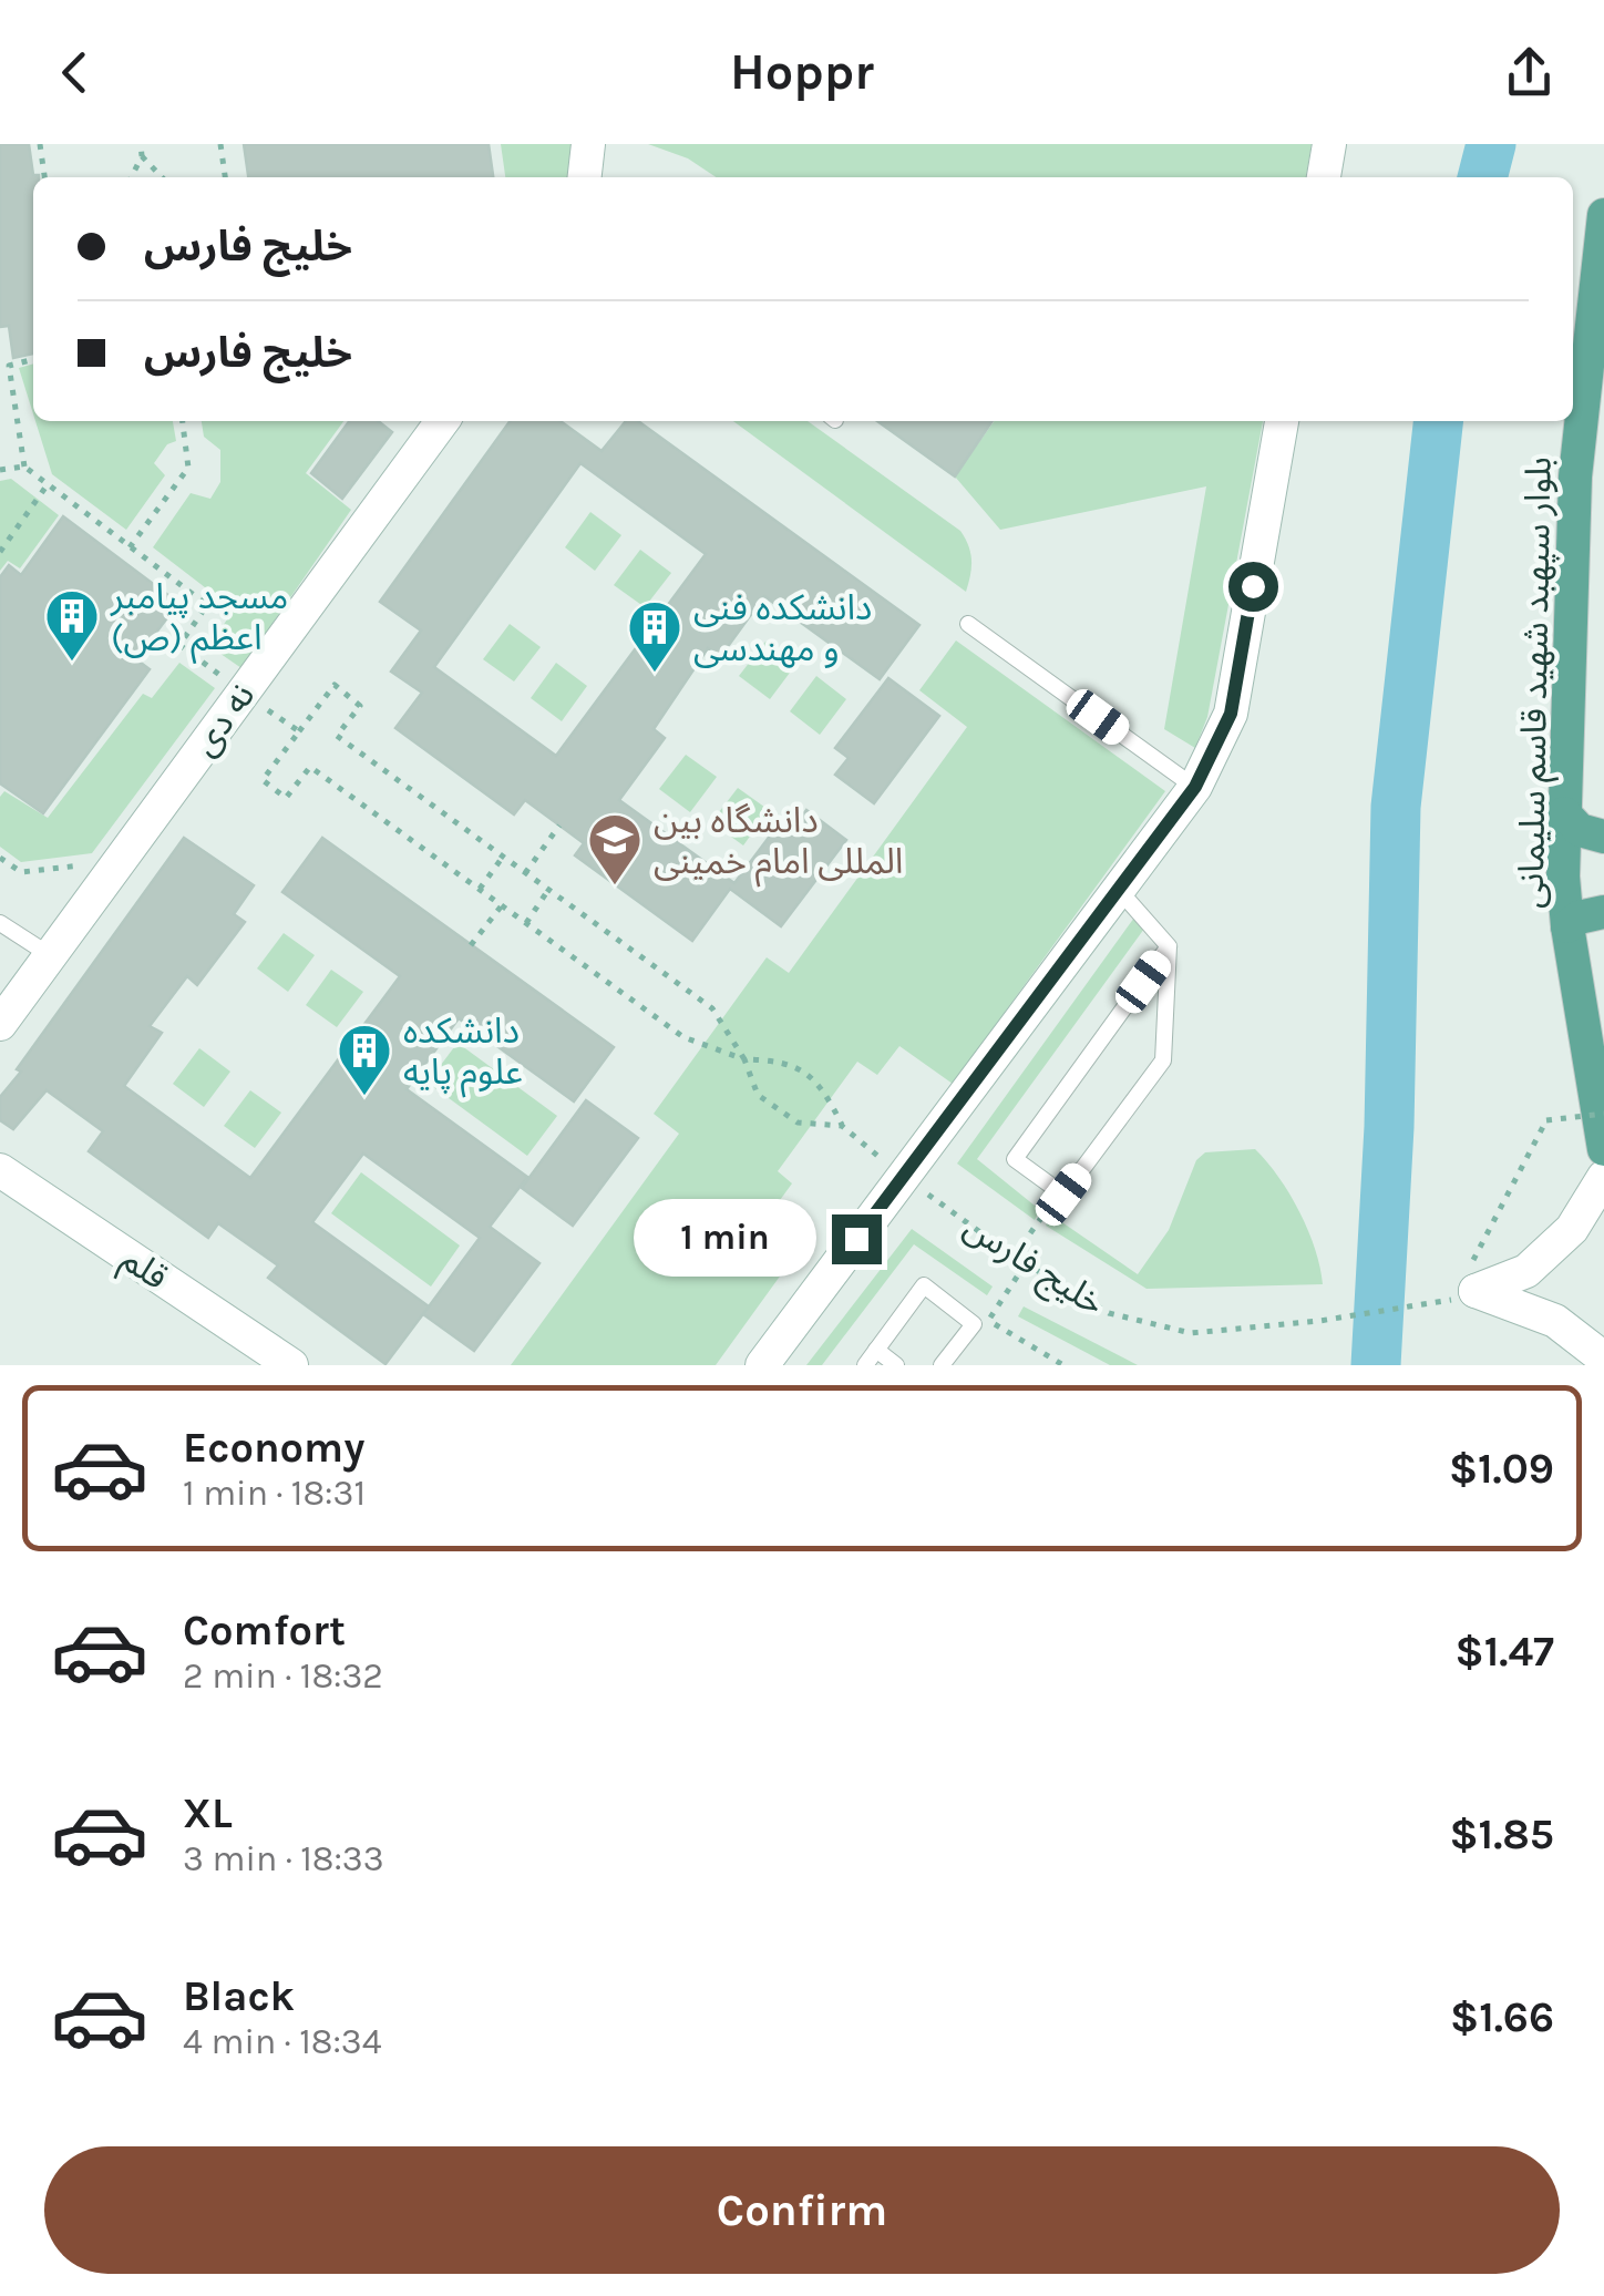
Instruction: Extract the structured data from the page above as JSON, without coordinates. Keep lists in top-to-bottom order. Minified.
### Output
{"streets":{"main road":["بلوار سپهبد شهید قاسم سلیمانی"],"street":["نه دی","قلم"],"path":["خلیج فارس"]},"places":{"building":["مسجد پیامبر اعظم (ص)","دانشکده فنی و مهندسی","دانشکده علوم پایه"],"school or university":["دانشگاه بین المللی امام خمینی"]},"page":{"header":"Hoppr","banner":["خلیج فارس","خلیج فارس"],"bubble":"1 min","list":[{"name":"Economy","note":"1 min · 18:31","value":"$1.09"},{"name":"Comfort","note":"2 min · 18:32","value":"$1.47"},{"name":"XL","note":"3 min · 18:33","value":"$1.85"},{"name":"Black","note":"4 min · 18:34","value":"$1.66"}],"buttons":"Confirm"}}
